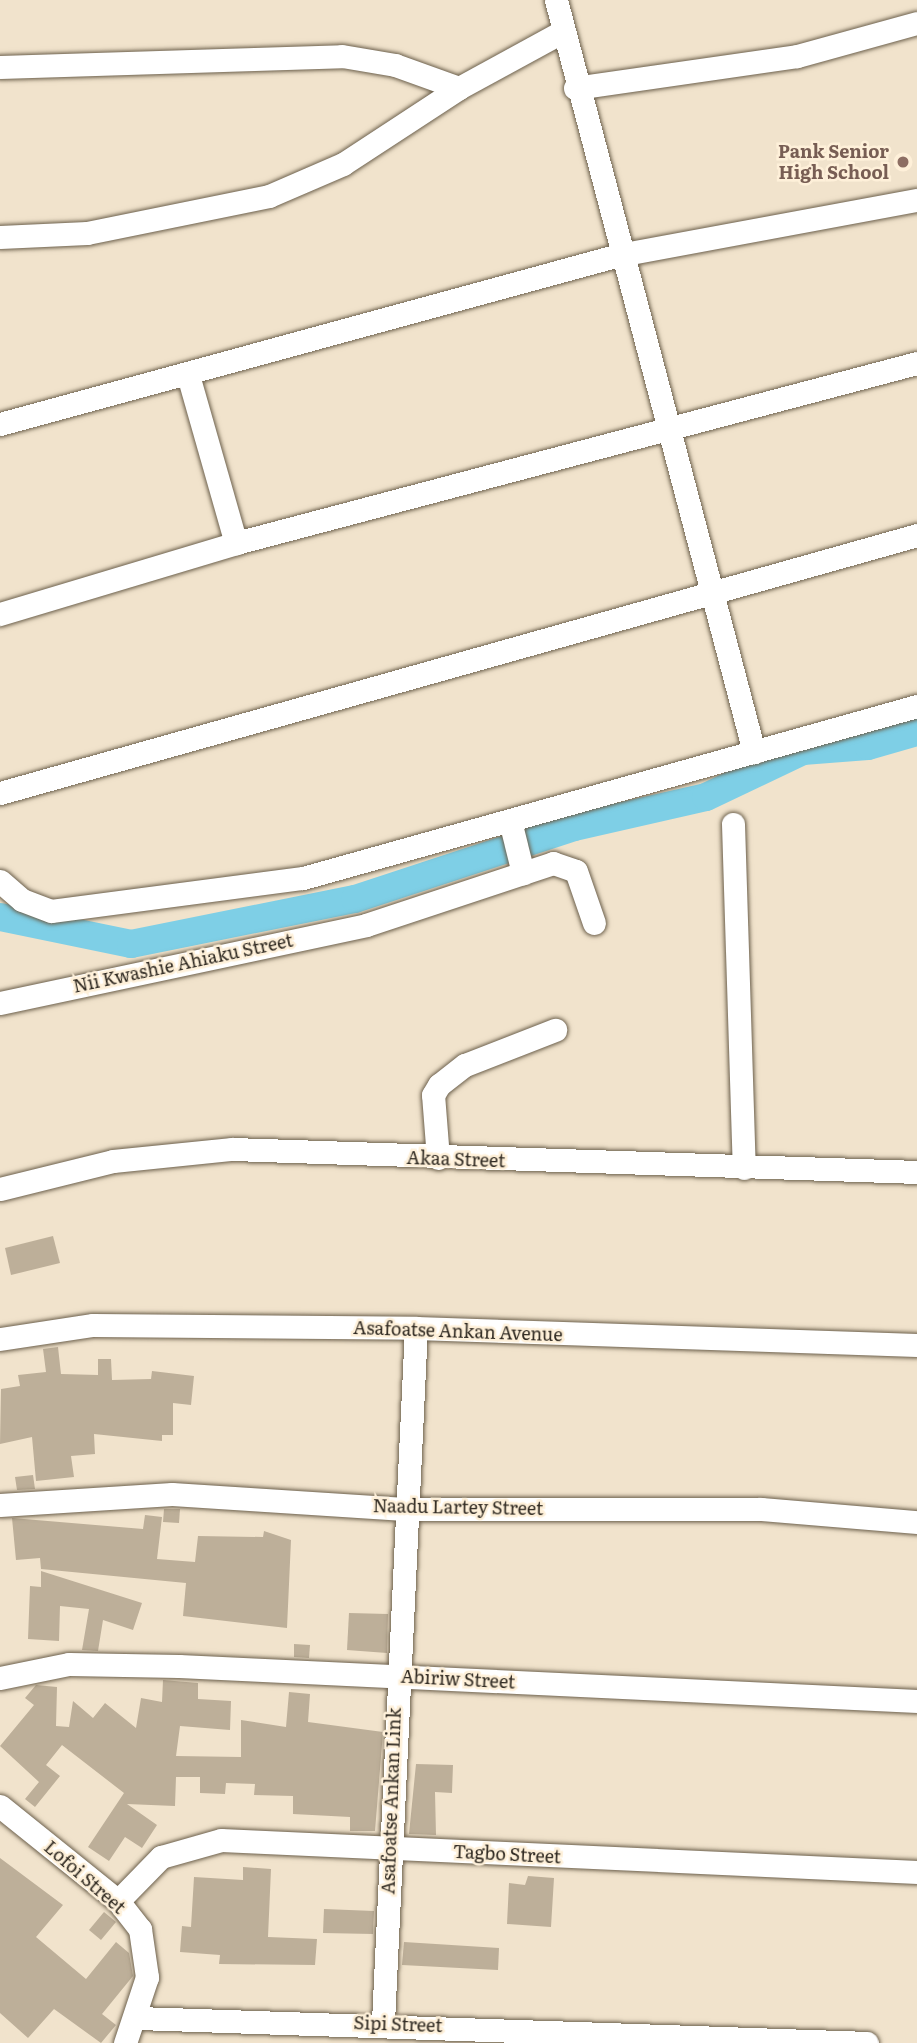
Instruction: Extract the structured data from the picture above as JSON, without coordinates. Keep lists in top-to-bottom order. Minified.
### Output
{"streets":{"street":["Nii Kwashie Ahiaku Street","Akaa Street","Asafoatse Ankan Avenue","Naadu Lartey Street","Abiriw Street","Asafoatse Ankan Link","Tagbo Street","Lofoi Street","Sipi Street"]},"crossings":[["Asafoatse Ankan Avenue","Asafoatse Ankan Link"],["Naadu Lartey Street","Asafoatse Ankan Link"],["Abiriw Street","Asafoatse Ankan Link"],["Asafoatse Ankan Link","Tagbo Street"],["Asafoatse Ankan Link","Sipi Street"],["Tagbo Street","Lofoi Street"],["Lofoi Street","Sipi Street"]],"places":["Pank Senior High School"]}
